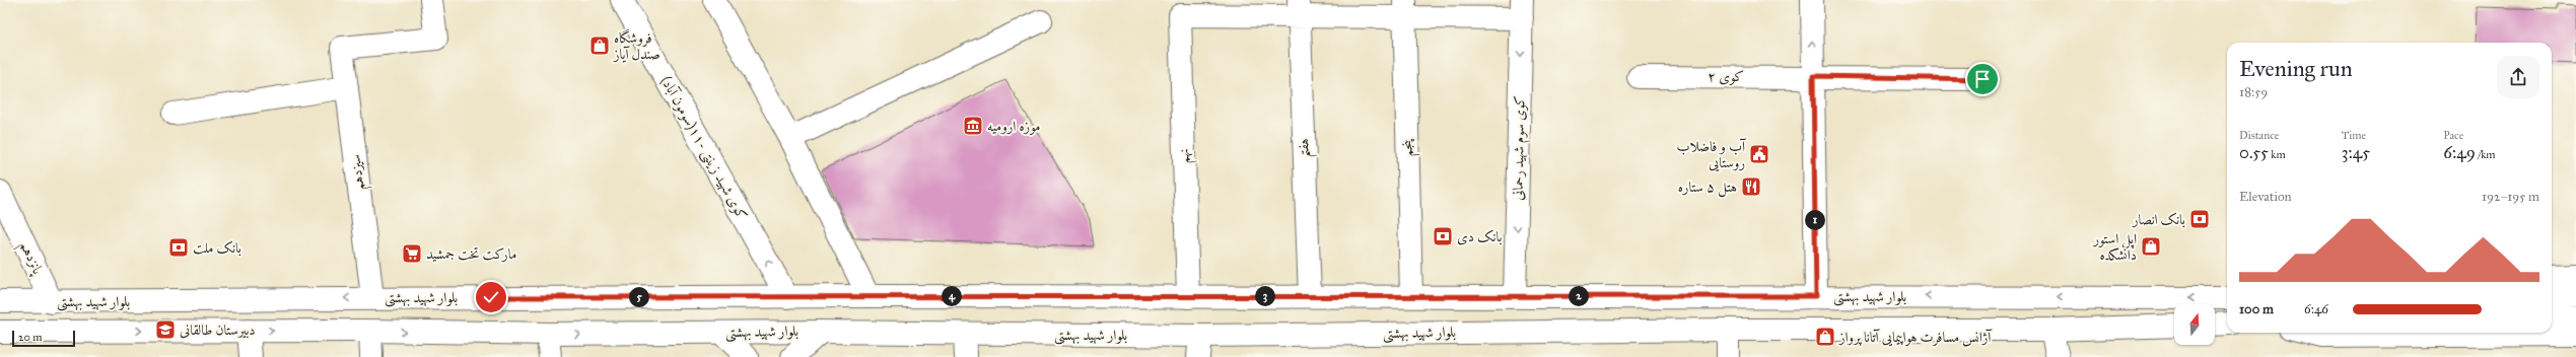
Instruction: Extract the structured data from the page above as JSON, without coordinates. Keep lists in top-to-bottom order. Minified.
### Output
{"streets":{"main road":["کوی ۲","کوی شهید زینتی -۱۱(سومون آباد)","هفتم","پنجم","کوی سوم شهید رحمانی","نهم","سیزدهم","پانزدهم","بلوار شهید بهشتی"]},"crossings":[["کوی شهید زینتی -۱۱(سومون آباد)","بلوار شهید بهشتی"],["هفتم","نهم"],["هفتم","بلوار شهید بهشتی"],["پنجم","بلوار شهید بهشتی"],["کوی سوم شهید رحمانی","بلوار شهید بهشتی"],["نهم","بلوار شهید بهشتی"],["سیزدهم","بلوار شهید بهشتی"],["پانزدهم","بلوار شهید بهشتی"]],"one_way":["کوی سوم شهید رحمانی"],"places":{"shop":["فروشگاه صندل آیاز","اپل استور دانشکده","آژانس مسافرت هواپیمایی آتانا پرواز"],"museum":["موزه ارومیه"],"public building":["آب و فاضلاب روستایی"],"restaurant":["هتل ۵ ستاره"],"bank":["بانک انصار","بانک دی","بانک ملت"],"supermarket":["مارکت تخت جمشید"],"school or university":["دبیرستان طالقانی"]},"scale_bar":"20 m","north":"top","page":{"heading":["Evening run","18:59"],"stats":[["Distance","0.55 km"],["Time","3:45"],["Pace","6:49 /km"]],"chart":["Elevation","192–195 m"],"pins":["1","2","3","4","5"],"list":[{"name":"100 m","note":"6:46"}],"scale":"20 m"}}
